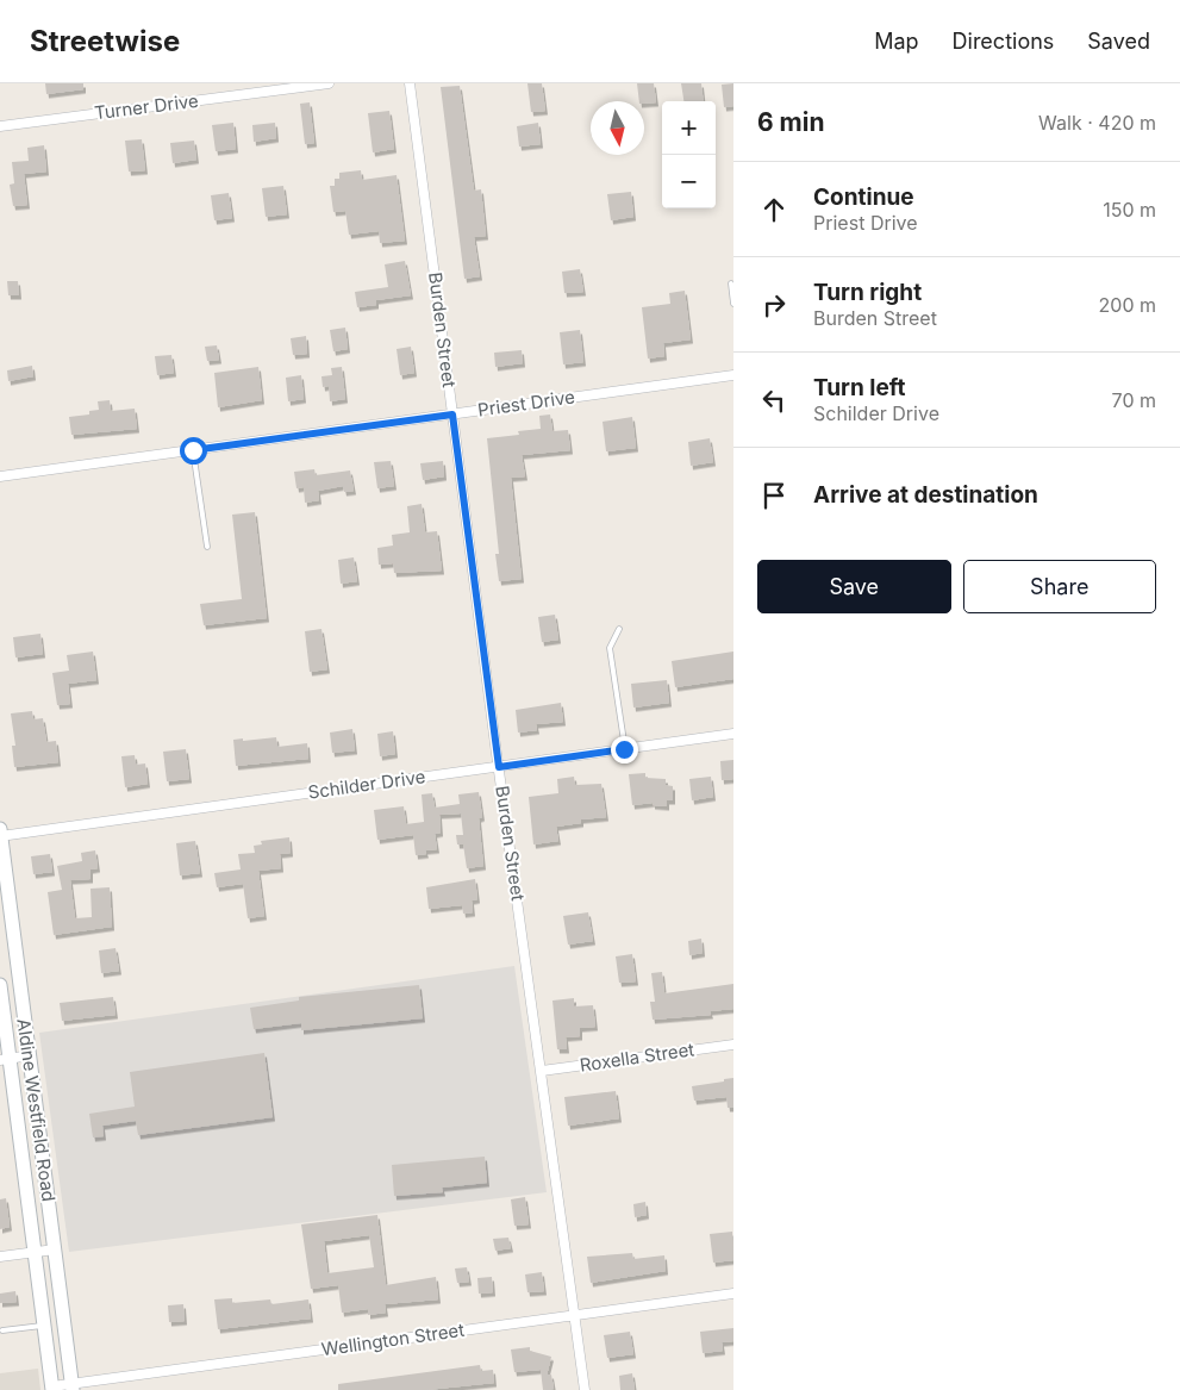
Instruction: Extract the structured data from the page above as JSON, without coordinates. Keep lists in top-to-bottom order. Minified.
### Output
{"streets":{"main road":["Aldine Westfield Road"],"street":["Turner Drive","Burden Street","Priest Drive","Schilder Drive","Roxella Street","Wellington Street"]},"crossings":[["Burden Street","Priest Drive"],["Burden Street","Schilder Drive"],["Burden Street","Roxella Street"],["Burden Street","Wellington Street"],["Schilder Drive","Aldine Westfield Road"],["Aldine Westfield Road","Wellington Street"]],"north":"bottom","page":{"header":"Streetwise","nav":["Map","Directions","Saved"],"heading":["6 min","Walk · 420 m"],"map_buttons":["+","−"],"list":[["Continue","Priest Drive","150 m"],["Turn right","Burden Street","200 m"],["Turn left","Schilder Drive","70 m"],"Arrive at destination"],"buttons":["Save","Share"]}}
